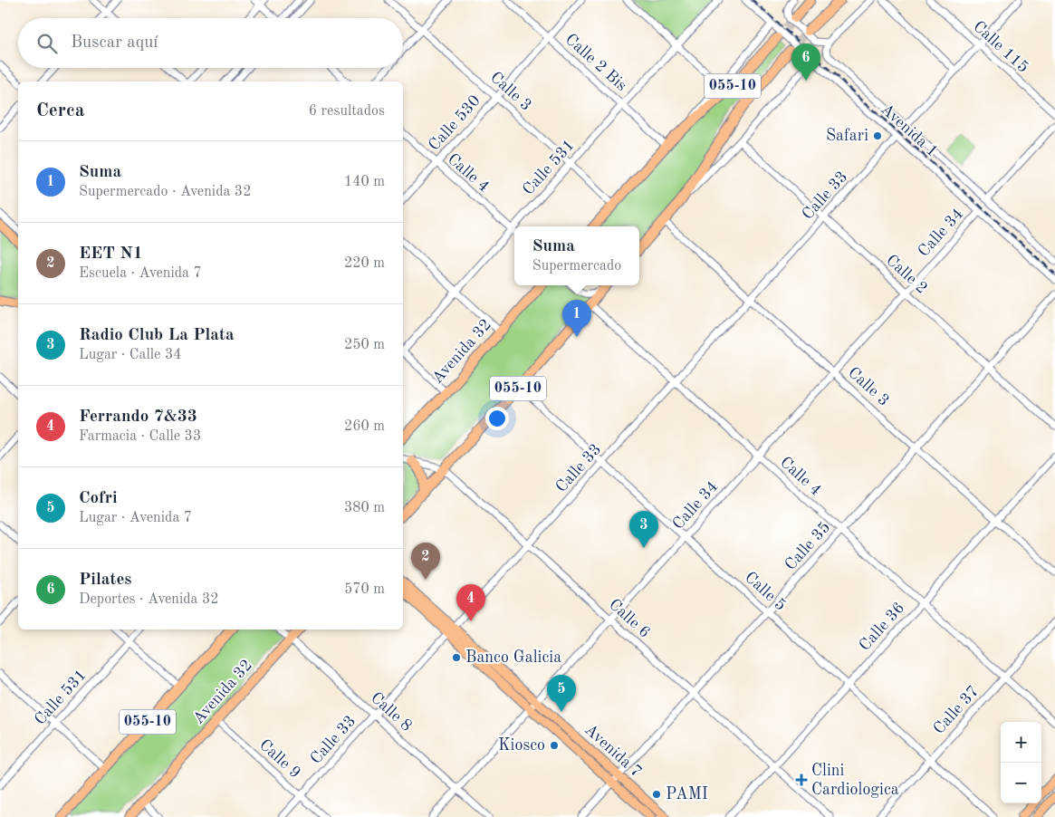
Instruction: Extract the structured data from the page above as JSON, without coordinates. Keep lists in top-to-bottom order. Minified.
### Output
{"streets":{"highway":["055-10","Avenida 32"],"main road":["Avenida 7"],"street":["Calle 115","Calle 2 Bis","Calle 3","Calle 530","Avenida 1","Calle 531","Calle 4","Calle 33","Calle 34","Calle 2","Calle 35","Calle 5","Calle 6","Calle 36","Calle 37","Calle 8","Calle 9"]},"crossings":[["Calle 2 Bis","055-10"],["Calle 2 Bis","Calle 530"],["Calle 2 Bis","Calle 531"],["055-10","Calle 3"],["055-10","Calle 4"],["055-10","Calle 5"],["055-10","Calle 6"],["Calle 3","Calle 530"],["Calle 3","Calle 531"],["Calle 3","Calle 33"],["Calle 3","Calle 34"],["Calle 3","Calle 35"],["Calle 3","Calle 36"],["Calle 530","Calle 4"],["Avenida 1","Calle 33"],["Avenida 1","Calle 34"],["Calle 531","Calle 4"],["Calle 4","Calle 33"],["Calle 4","Calle 34"],["Calle 4","Calle 35"],["Calle 4","Calle 36"],["Calle 4","Calle 37"],["Calle 33","Calle 2"],["Calle 33","Calle 5"],["Calle 33","Calle 6"],["Calle 33","Calle 8"],["Calle 33","Avenida 7"],["Calle 33","Calle 9"],["Calle 34","Calle 2"],["Calle 34","Calle 5"],["Calle 34","Calle 6"],["Calle 34","Calle 8"],["Calle 34","Avenida 7"],["Calle 2","Calle 35"],["Avenida 32","Calle 8"],["Avenida 32","Calle 9"],["Calle 35","Calle 5"],["Calle 35","Calle 6"],["Calle 35","Avenida 7"],["Calle 5","Calle 36"],["Calle 5","Calle 37"],["Calle 6","Calle 36"]],"places":{"other":["Safari","Banco Galicia","Kiosco","PAMI"],"health":["Clini Cardiologica"]},"page":{"search":"Buscar aquí","pins":["6","1","3","2","4","5"],"heading":["Cerca","6 resultados"],"list":[{"mark":"1","name":"Suma","note":"Supermercado · Avenida 32","value":"140 m"},{"mark":"2","name":"EET N1","note":"Escuela · Avenida 7","value":"220 m"},{"mark":"3","name":"Radio Club La Plata","note":"Lugar · Calle 34","value":"250 m"},{"mark":"4","name":"Ferrando 7&33","note":"Farmacia · Calle 33","value":"260 m"},{"mark":"5","name":"Cofri","note":"Lugar · Avenida 7","value":"380 m"},{"mark":"6","name":"Pilates","note":"Deportes · Avenida 32","value":"570 m"}],"popup":["Suma","Supermercado"],"map_buttons":["+","−"]}}
